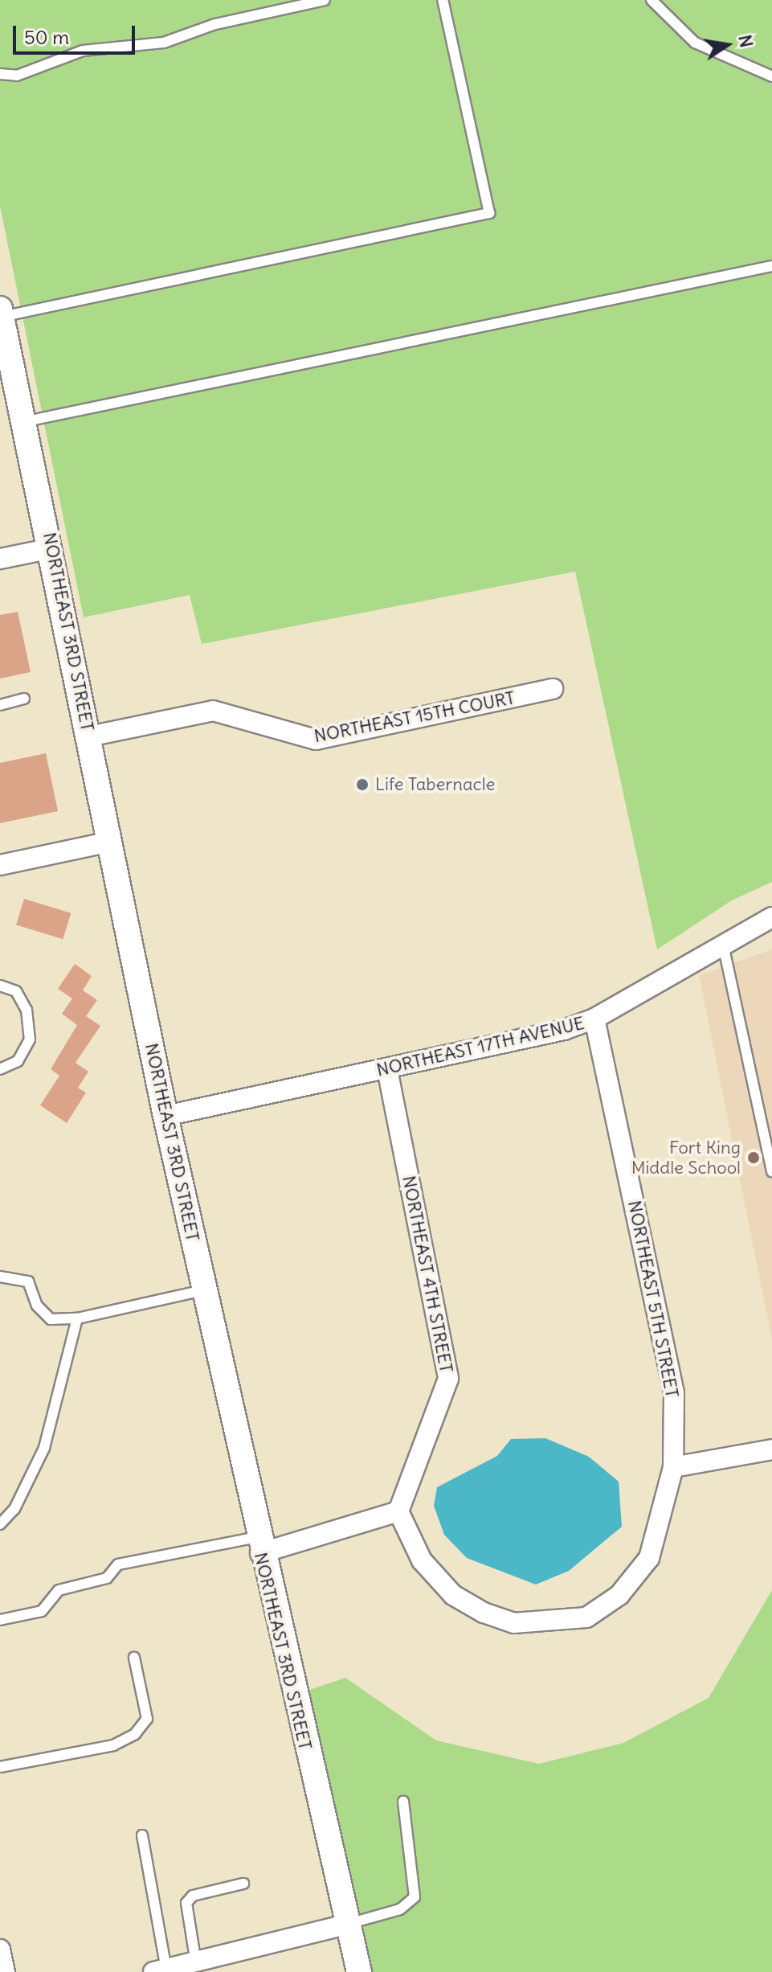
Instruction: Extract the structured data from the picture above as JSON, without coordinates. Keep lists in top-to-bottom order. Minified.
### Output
{"streets":{"street":["NORTHEAST 3RD STREET","NORTHEAST 15TH COURT","NORTHEAST 17TH AVENUE","NORTHEAST 4TH STREET","NORTHEAST 5TH STREET"]},"crossings":[["NORTHEAST 3RD STREET","NORTHEAST 15TH COURT"],["NORTHEAST 3RD STREET","NORTHEAST 17TH AVENUE"],["NORTHEAST 17TH AVENUE","NORTHEAST 4TH STREET"],["NORTHEAST 17TH AVENUE","NORTHEAST 5TH STREET"],["NORTHEAST 4TH STREET","NORTHEAST 5TH STREET"]],"places":["Life Tabernacle","Fort King Middle School"],"scale_bar":"50 m","north":"right"}
